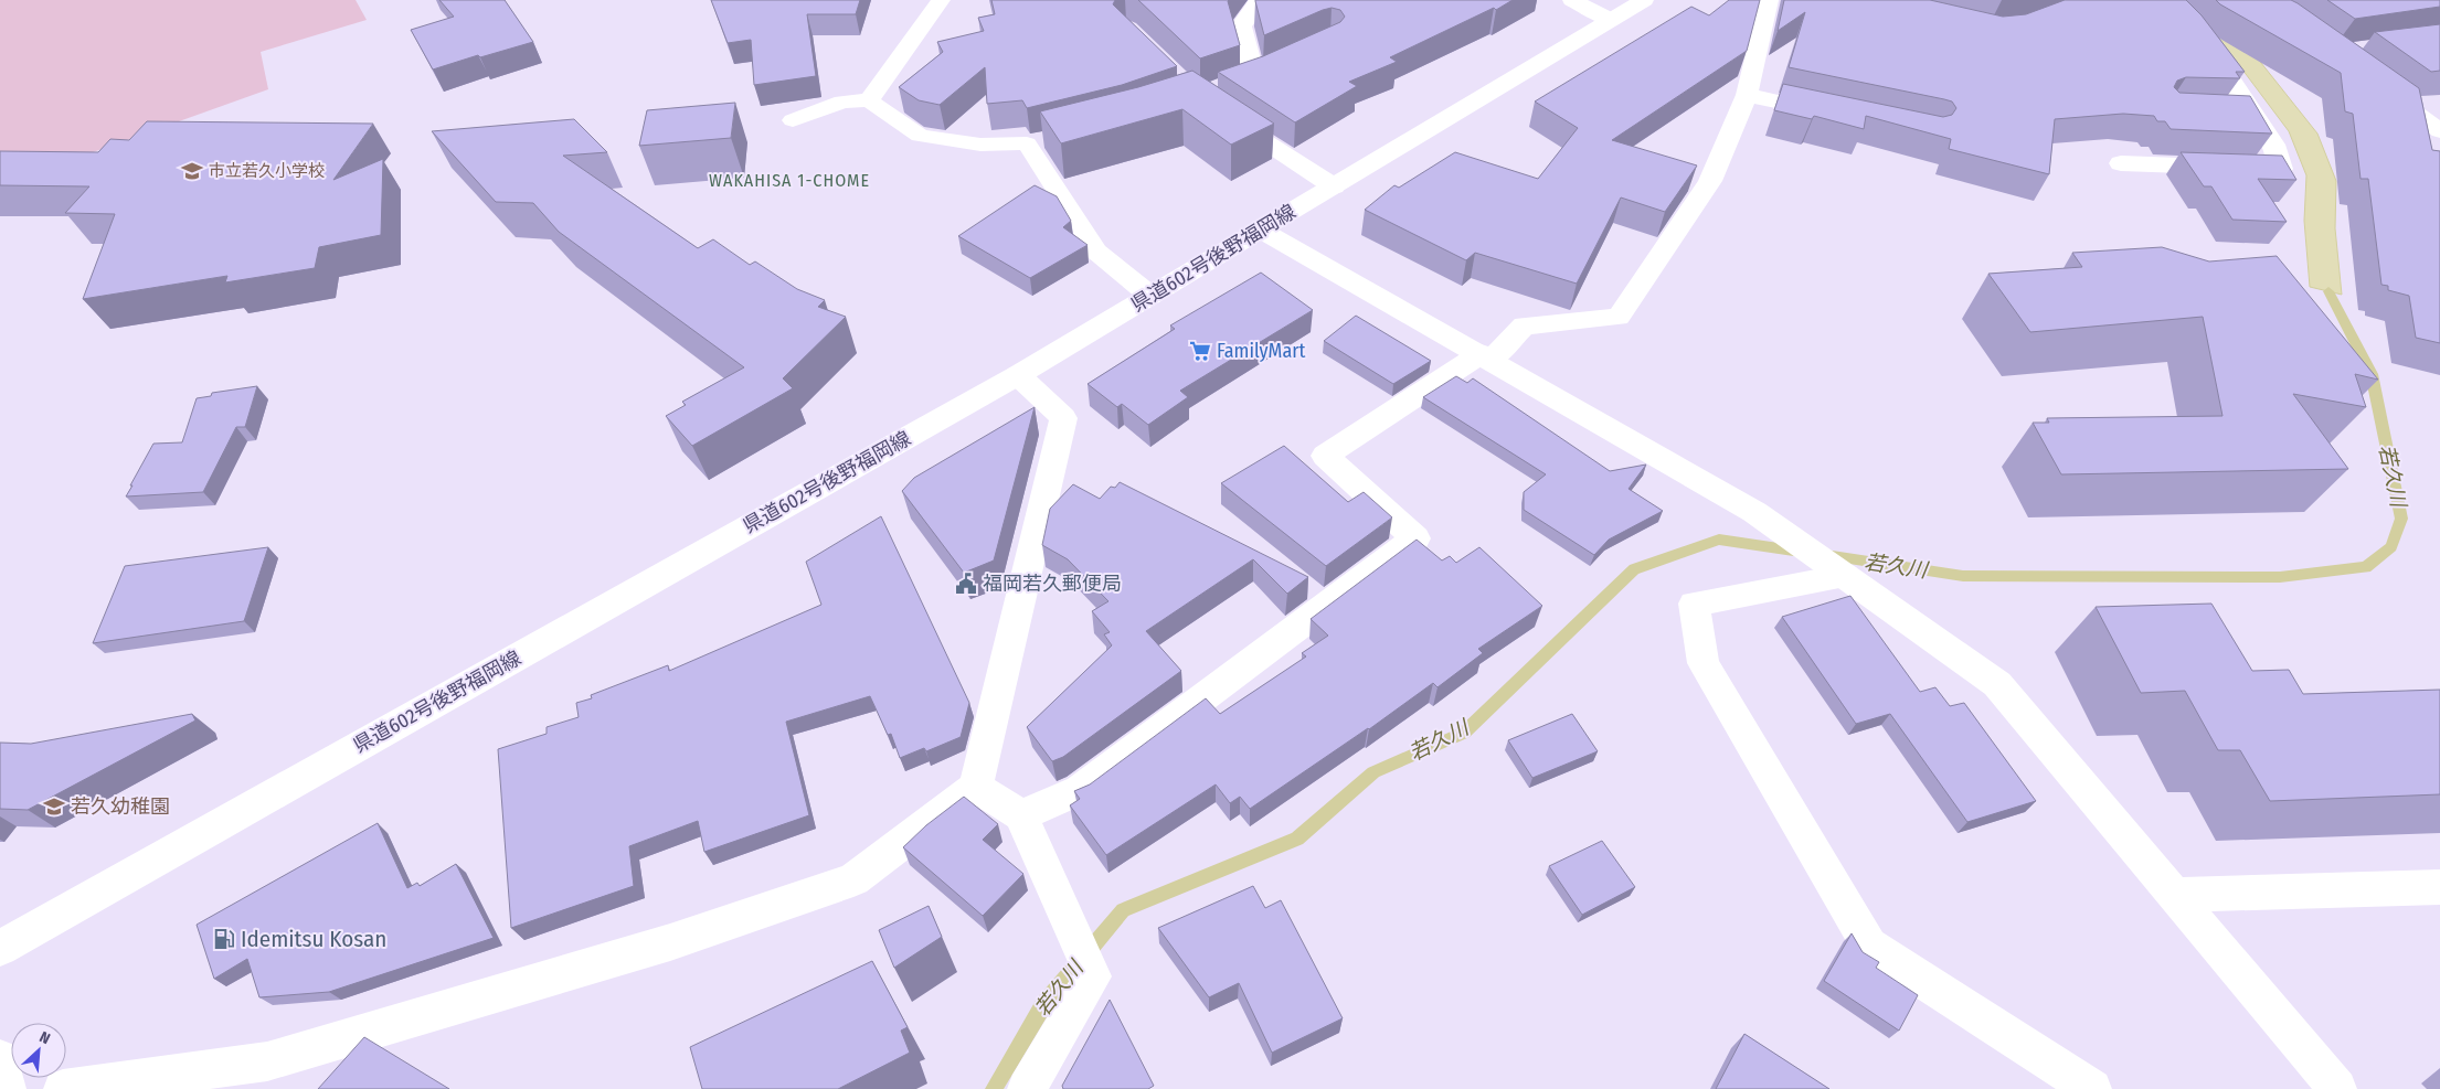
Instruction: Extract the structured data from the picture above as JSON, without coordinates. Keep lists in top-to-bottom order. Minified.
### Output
{"streets":{"street":["県道602号後野福岡線"]},"districts":["WAKAHISA 1-CHOME"],"water":["若久川"],"places":{"school or university":["市立若久小学校","若久幼稚園"],"supermarket":["FamilyMart"],"public building":["福岡若久郵便局"],"fuel station":["Idemitsu Kosan"]},"north":"top right"}
